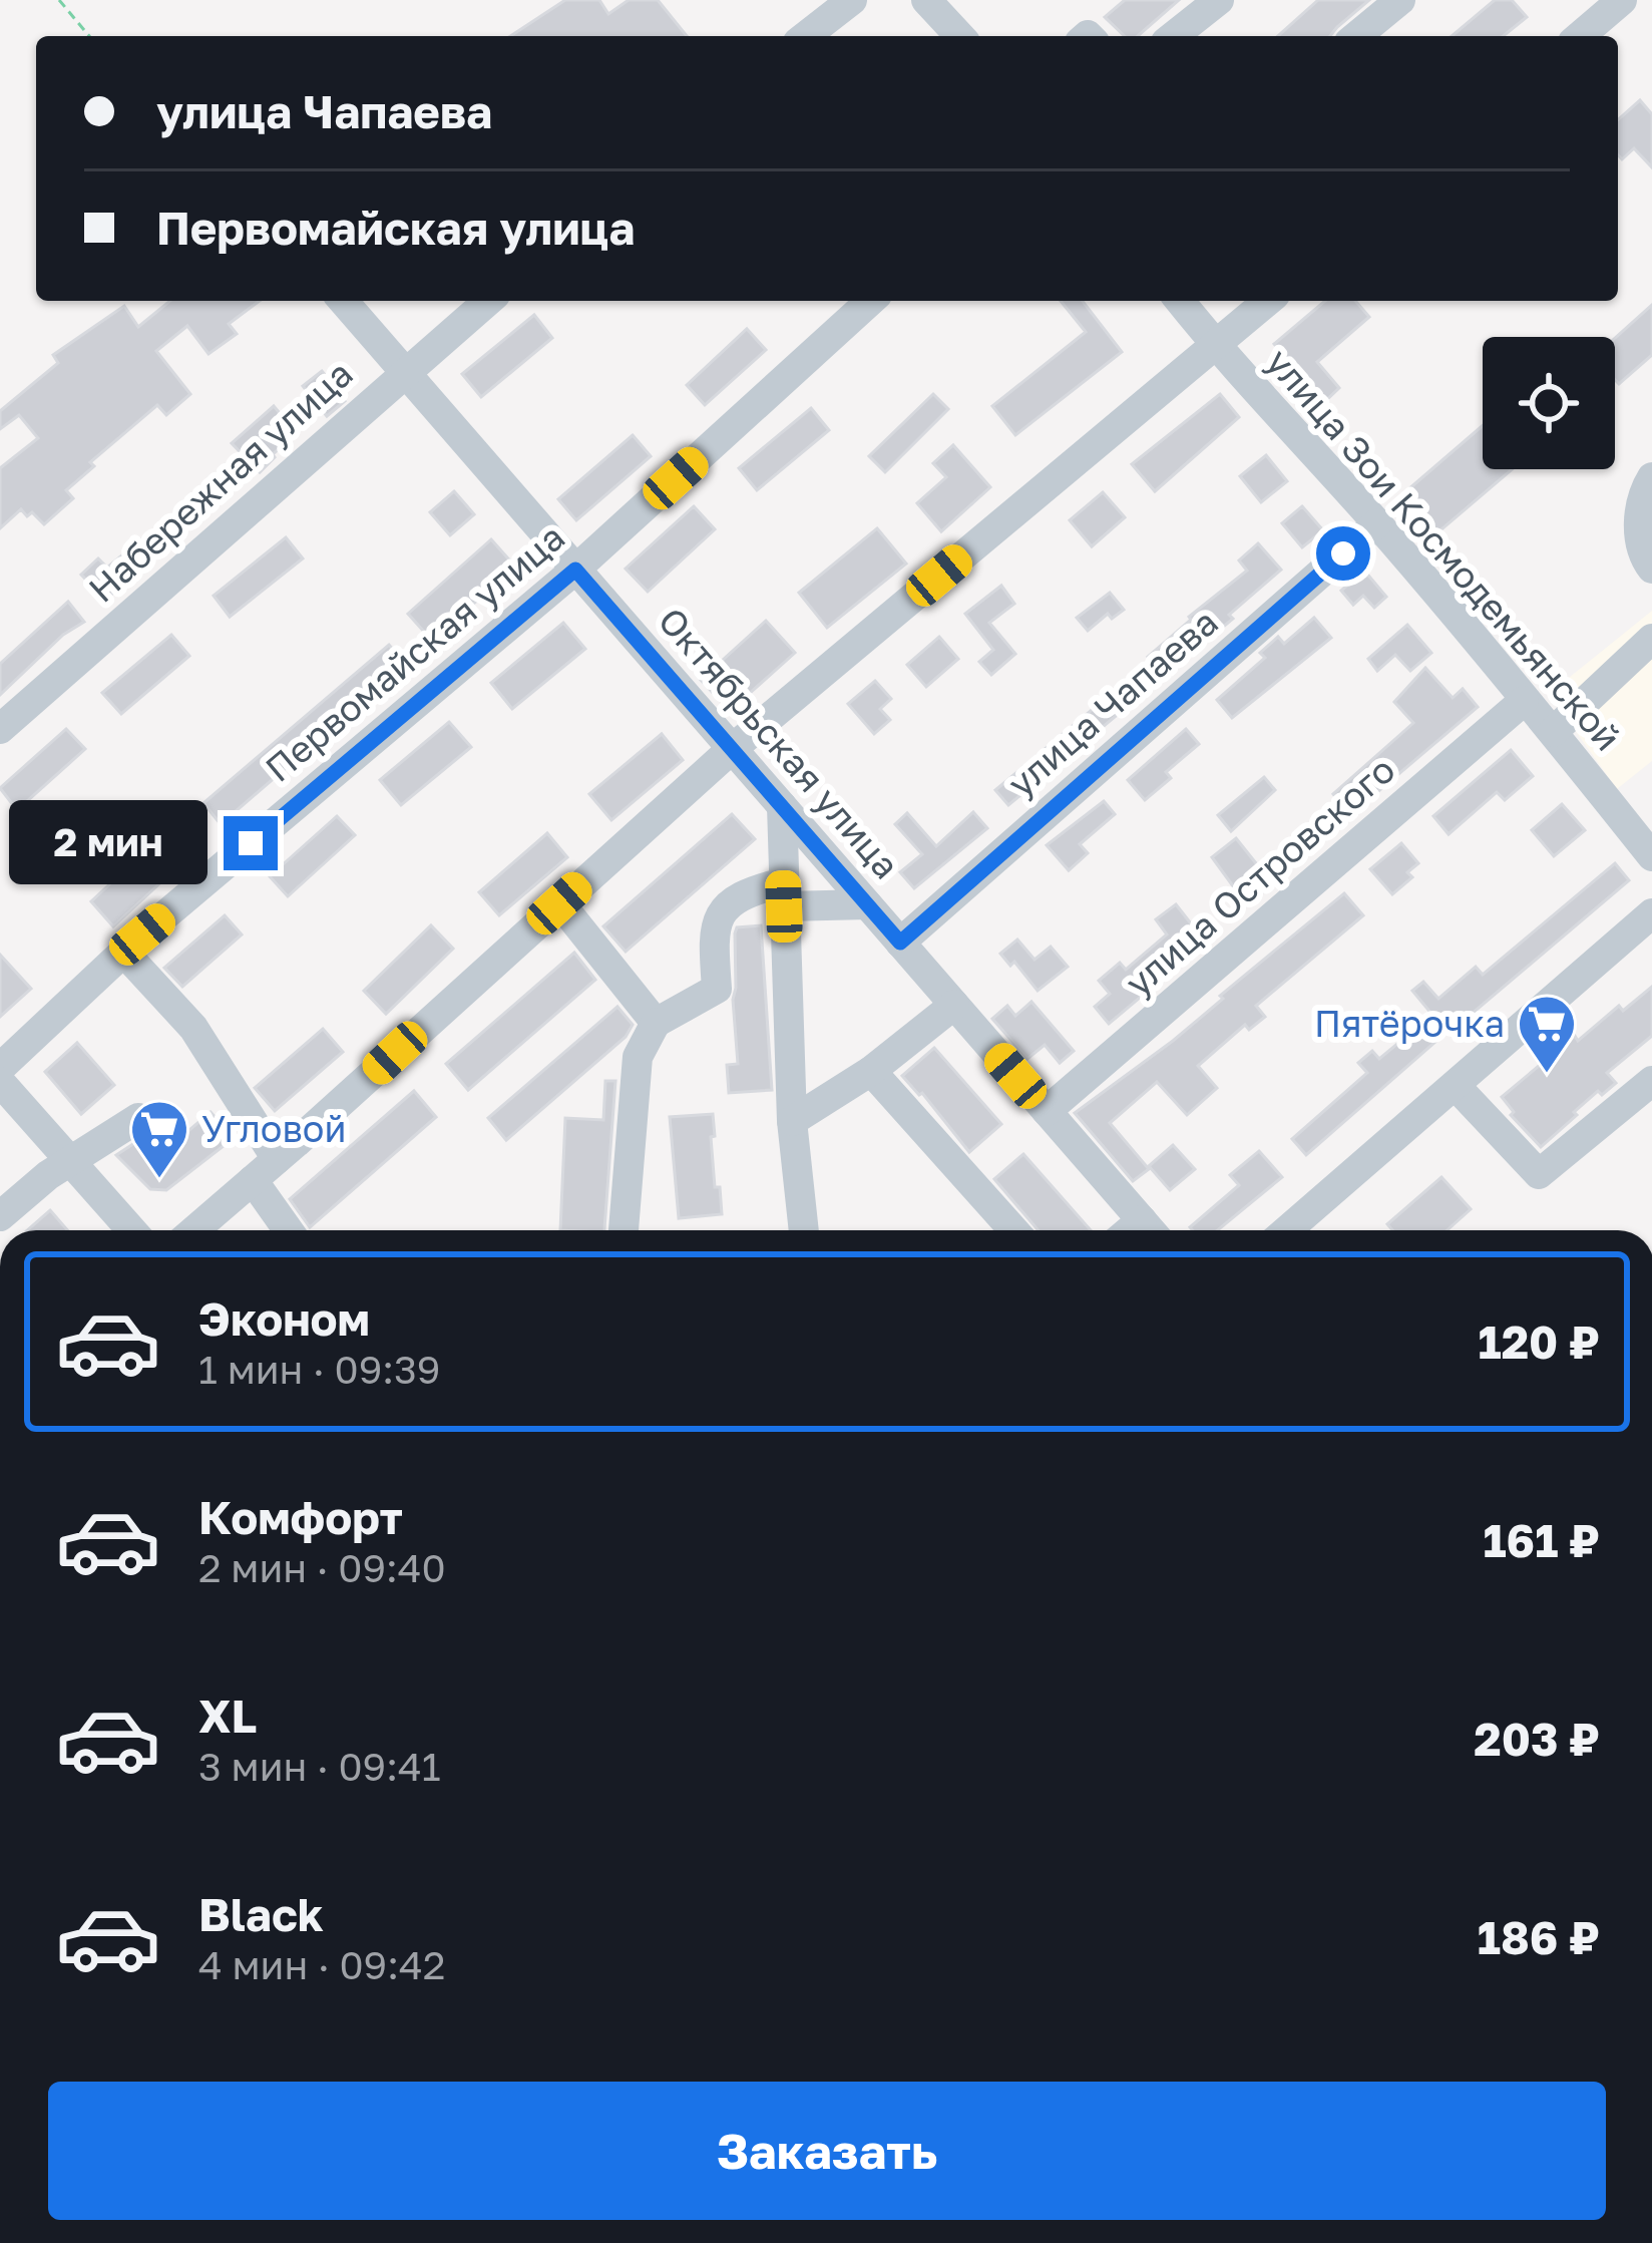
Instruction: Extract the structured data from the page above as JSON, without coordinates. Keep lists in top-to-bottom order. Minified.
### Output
{"streets":{"street":["Набережная улица","улица Зои Космодемьянской","Первомайская улица","улица Чапаева","Октябрьская улица","улица Островского"]},"crossings":[["Набережная улица","Октябрьская улица"],["улица Зои Космодемьянской","улица Чапаева"],["улица Зои Космодемьянской","улица Островского"],["Первомайская улица","Октябрьская улица"],["улица Чапаева","Октябрьская улица"],["Октябрьская улица","улица Островского"]],"places":{"supermarket":["Пятёрочка","Угловой"]},"page":{"banner":["улица Чапаева","Первомайская улица"],"bubble":"2 мин","list":[{"name":"Эконом","note":"1 мин · 09:39","value":"120 ₽"},{"name":"Комфорт","note":"2 мин · 09:40","value":"161 ₽"},{"name":"XL","note":"3 мин · 09:41","value":"203 ₽"},{"name":"Black","note":"4 мин · 09:42","value":"186 ₽"}],"buttons":"Заказать"}}
